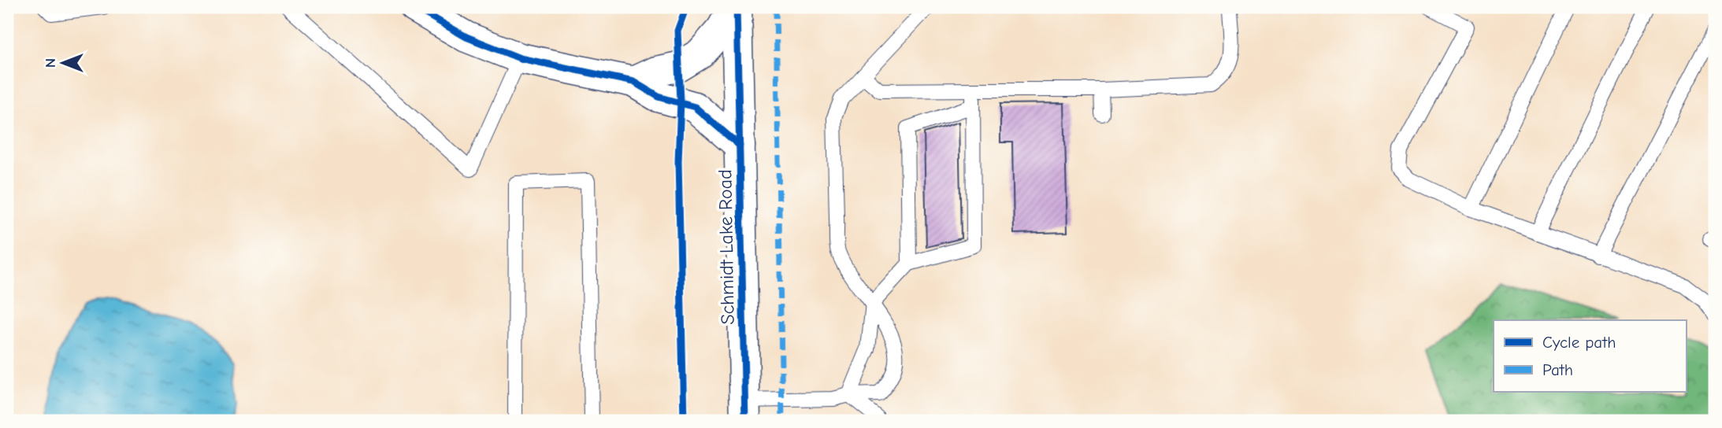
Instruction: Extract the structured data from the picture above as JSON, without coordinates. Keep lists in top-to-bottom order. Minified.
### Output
{"streets":{"street":["Schmidt Lake Road"]},"legend":["Cycle path","Path"],"north":"left"}
